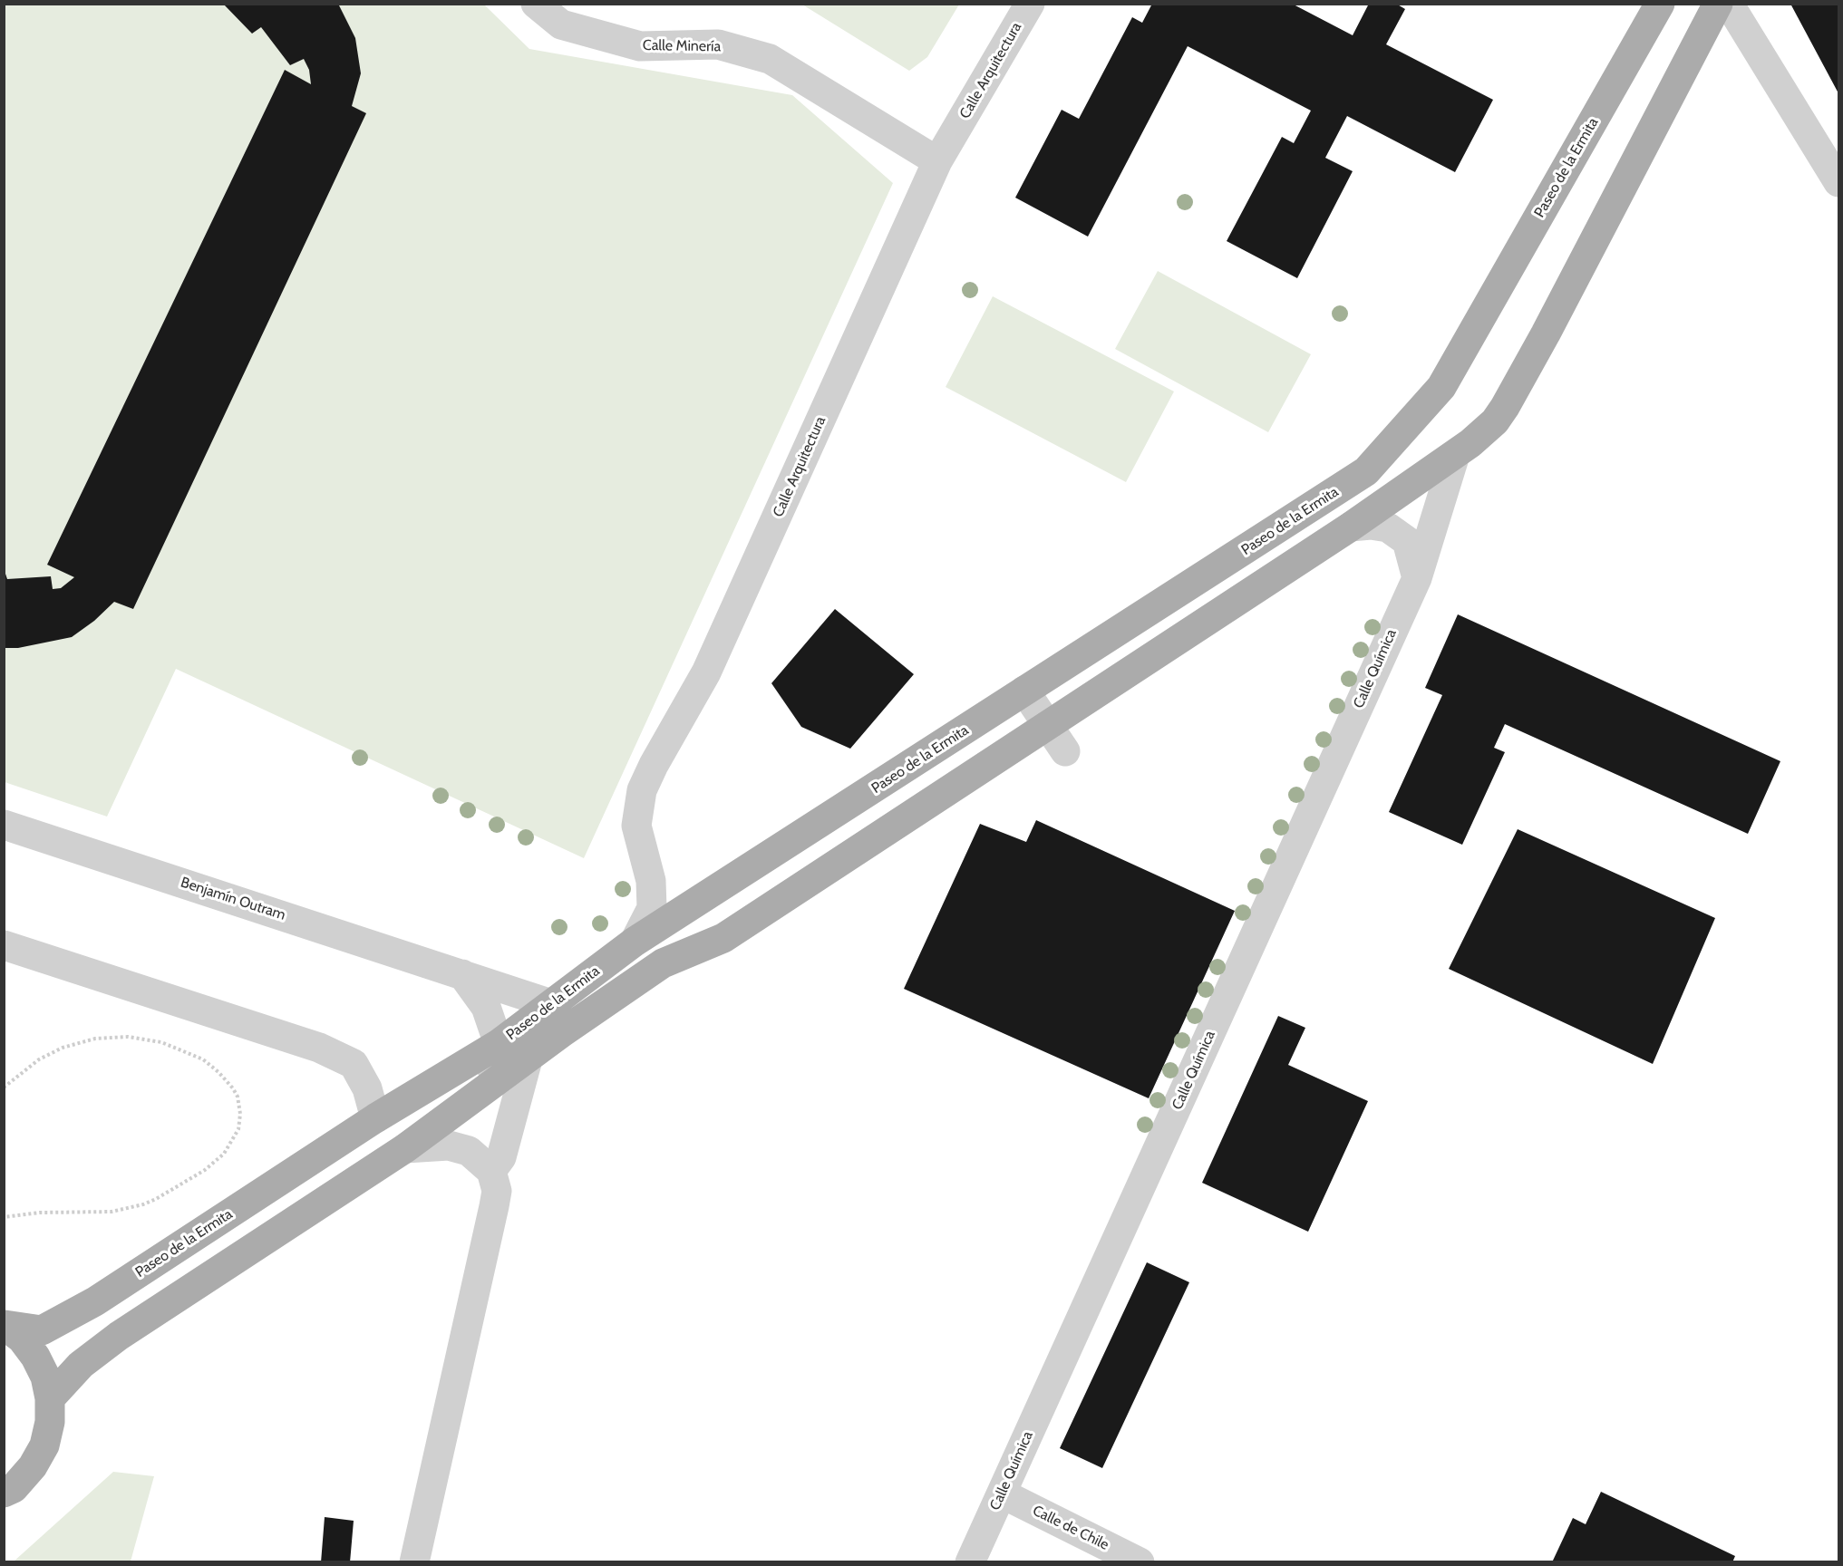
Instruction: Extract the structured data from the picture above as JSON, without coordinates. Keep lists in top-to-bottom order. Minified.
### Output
{"streets":{"main road":["Paseo de la Ermita"],"street":["Calle Minería","Calle Arquitectura","Calle Química","Benjamín Outram","Calle de Chile"]},"crossings":[["Calle Minería","Calle Arquitectura"],["Calle Arquitectura","Paseo de la Ermita"],["Paseo de la Ermita","Calle Química"],["Paseo de la Ermita","Benjamín Outram"],["Calle Química","Calle de Chile"]]}
